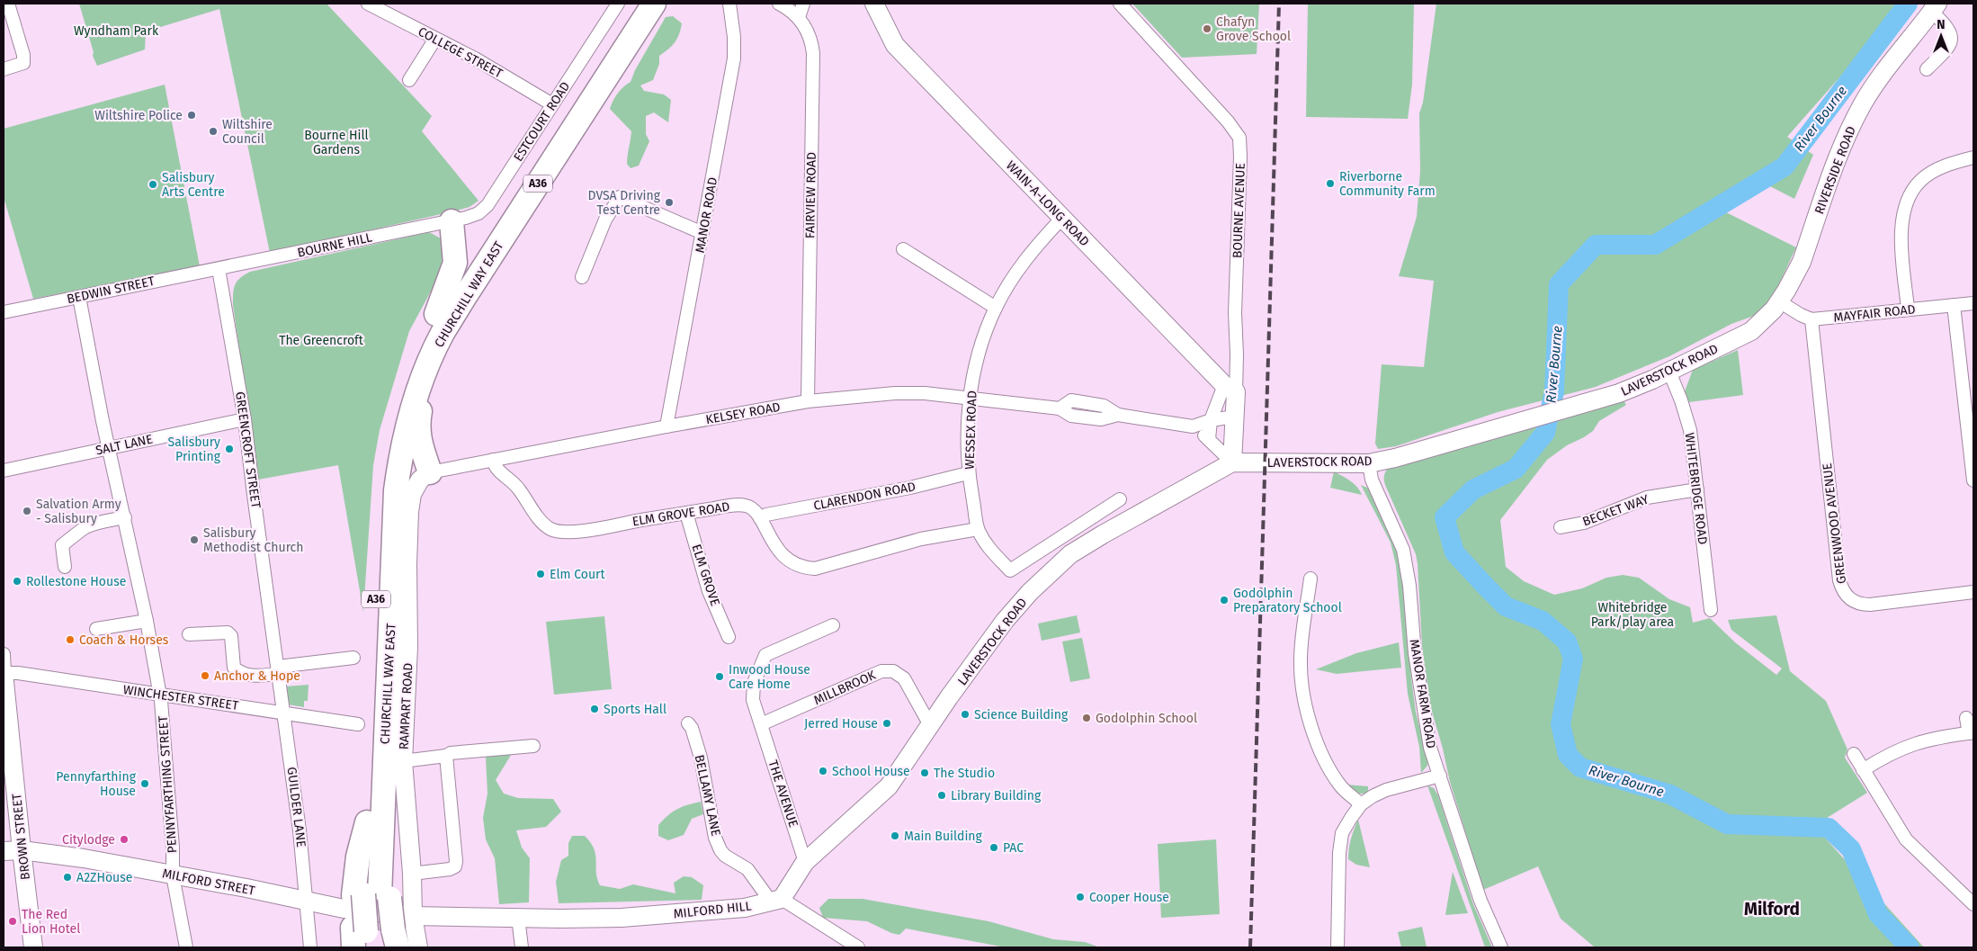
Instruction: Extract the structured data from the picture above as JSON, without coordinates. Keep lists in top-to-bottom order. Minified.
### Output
{"streets":{"highway":["A36","CHURCHILL WAY EAST"],"street":["COLLEGE STREET","ESTCOURT ROAD","RIVERSIDE ROAD","FAIRVIEW ROAD","WAIN-A-LONG ROAD","BOURNE AVENUE","MANOR ROAD","BOURNE HILL","BEDWIN STREET","MAYFAIR ROAD","LAVERSTOCK ROAD","KELSEY ROAD","WESSEX ROAD","SALT LANE","GREENCROFT STREET","WHITEBRIDGE ROAD","CLARENDON ROAD","BECKET WAY","ELM GROVE ROAD","GREENWOOD AVENUE","ELM GROVE","MILLBROOK","MANOR FARM ROAD","WINCHESTER STREET","RAMPART ROAD","PENNYFARTHING STREET","THE AVENUE","BELLAMY LANE","GUILDER LANE","BROWN STREET","MILFORD STREET","MILFORD HILL"]},"crossings":[["COLLEGE STREET","ESTCOURT ROAD"],["ESTCOURT ROAD","BOURNE HILL"],["RIVERSIDE ROAD","LAVERSTOCK ROAD"],["FAIRVIEW ROAD","KELSEY ROAD"],["WAIN-A-LONG ROAD","BOURNE AVENUE"],["WAIN-A-LONG ROAD","WESSEX ROAD"],["BOURNE AVENUE","LAVERSTOCK ROAD"],["BOURNE AVENUE","KELSEY ROAD"],["MANOR ROAD","KELSEY ROAD"],["BOURNE HILL","BEDWIN STREET"],["BOURNE HILL","GREENCROFT STREET"],["BEDWIN STREET","GREENCROFT STREET"],["BEDWIN STREET","PENNYFARTHING STREET"],["MAYFAIR ROAD","GREENWOOD AVENUE"],["LAVERSTOCK ROAD","KELSEY ROAD"],["LAVERSTOCK ROAD","WHITEBRIDGE ROAD"],["LAVERSTOCK ROAD","MILLBROOK"],["LAVERSTOCK ROAD","MANOR FARM ROAD"],["KELSEY ROAD","WESSEX ROAD"],["KELSEY ROAD","ELM GROVE ROAD"],["KELSEY ROAD","RAMPART ROAD"],["WESSEX ROAD","CLARENDON ROAD"],["WESSEX ROAD","ELM GROVE ROAD"],["SALT LANE","GREENCROFT STREET"],["SALT LANE","PENNYFARTHING STREET"],["GREENCROFT STREET","WINCHESTER STREET"],["GREENCROFT STREET","GUILDER LANE"],["WHITEBRIDGE ROAD","BECKET WAY"],["CLARENDON ROAD","ELM GROVE ROAD"],["ELM GROVE ROAD","ELM GROVE"],["MILLBROOK","THE AVENUE"],["WINCHESTER STREET","PENNYFARTHING STREET"],["WINCHESTER STREET","GUILDER LANE"],["WINCHESTER STREET","BROWN STREET"],["RAMPART ROAD","MILFORD STREET"],["RAMPART ROAD","MILFORD HILL"],["PENNYFARTHING STREET","MILFORD STREET"],["BELLAMY LANE","MILFORD HILL"],["GUILDER LANE","MILFORD STREET"],["BROWN STREET","MILFORD STREET"],["MILFORD STREET","MILFORD HILL"]],"districts":["Milford"],"water":["River Bourne"],"parks":["Wyndham Park","Bourne Hill Gardens","The Greencroft","Whitebridge Park/play area"],"places":["Chafyn Grove School","Wiltshire Police","Wiltshire Council","Riverborne Community Farm","Salisbury Arts Centre","DVSA Driving Test Centre","Salisbury Printing","Salvation Army - Salisbury","Salisbury Methodist Church","Elm Court","Rollestone House","Godolphin Preparatory School","Coach & Horses","Anchor & Hope","Inwood House Care Home","Sports Hall","Science Building","Godolphin School","Jerred House","School House","The Studio","Pennyfarthing House","Library Building","Main Building","Citylodge","PAC","A2ZHouse","Cooper House","The Red Lion Hotel"],"north":"top"}
